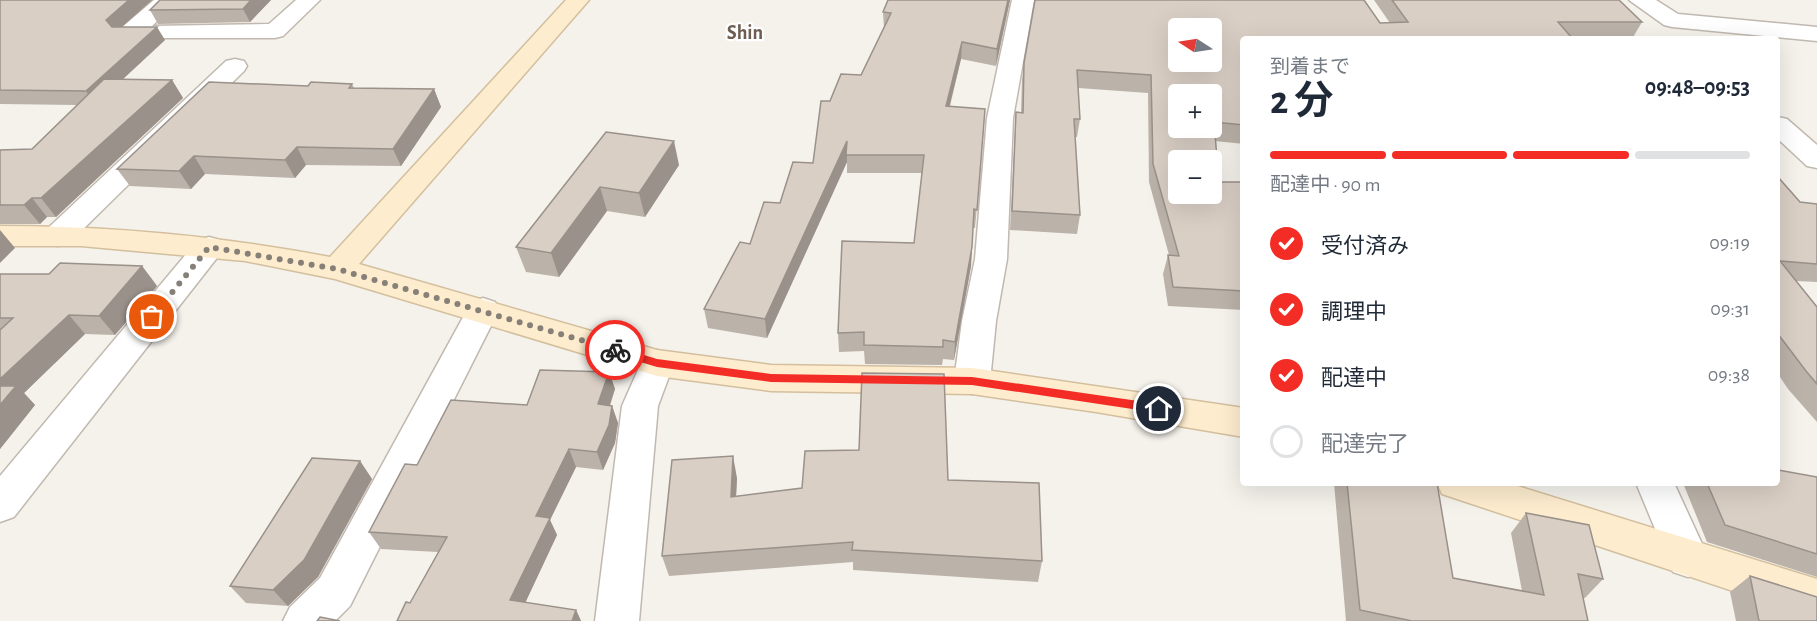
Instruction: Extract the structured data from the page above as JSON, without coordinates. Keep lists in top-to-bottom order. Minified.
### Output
{"districts":["Shin"],"north":"left","page":{"map_buttons":["+","−"],"heading":["2 分","到着まで","09:48–09:53"],"bar":"配達中 · 90 m","list":[["受付済み","09:19"],["調理中","09:31"],["配達中","09:38"],"配達完了"]}}
